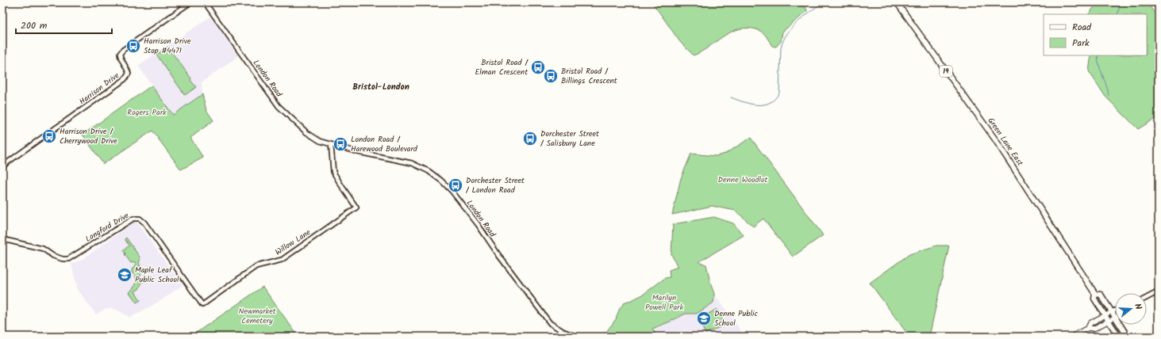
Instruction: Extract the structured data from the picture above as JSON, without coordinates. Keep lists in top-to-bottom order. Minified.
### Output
{"streets":{"main road":["19","Green Lane East"],"street":["London Road","Harrison Drive","Longford Drive","Willow Lane"]},"crossings":[["London Road","Willow Lane"],["Longford Drive","Willow Lane"]],"districts":["Bristol-London"],"parks":["Rogers Park","Denne Woodlot","Marilyn Powell Park","Newmarket Cemetery"],"places":{"bus stop":["Harrison Drive Stop #4471","Bristol Road / Elman Crescent","Bristol Road / Billings Crescent","Harrison Drive / Cherrywood Drive","Dorchester Street / Salisbury Lane","London Road / Harewood Boulevard","Dorchester Street / London Road"],"school or university":["Maple Leaf Public School","Denne Public School"]},"legend":["Road","Park"],"scale_bar":"200 m","north":"right"}
